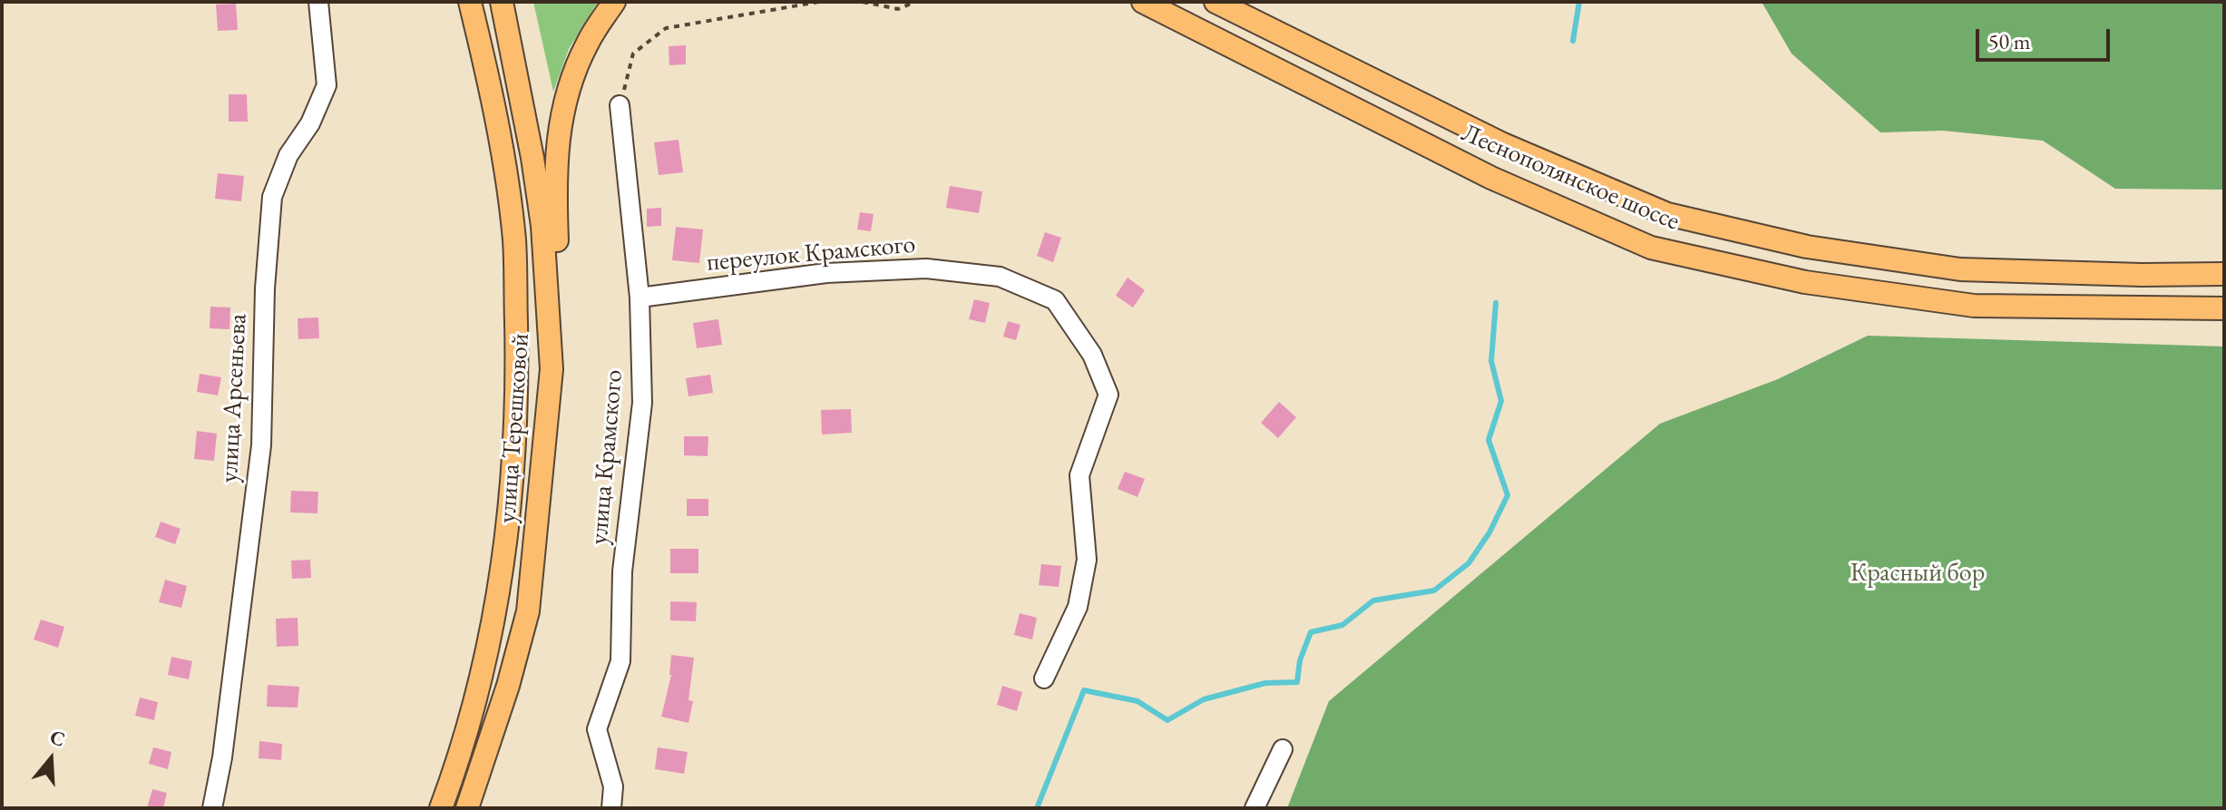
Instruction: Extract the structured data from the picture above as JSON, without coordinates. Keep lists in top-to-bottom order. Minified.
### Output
{"streets":{"main road":["Леснополянское шоссе","улица Терешковой"],"street":["переулок Крамского","улица Арсеньева","улица Крамского"]},"crossings":[["переулок Крамского","улица Крамского"]],"parks":["Красный бор"],"scale_bar":"50 m","north":"top"}
